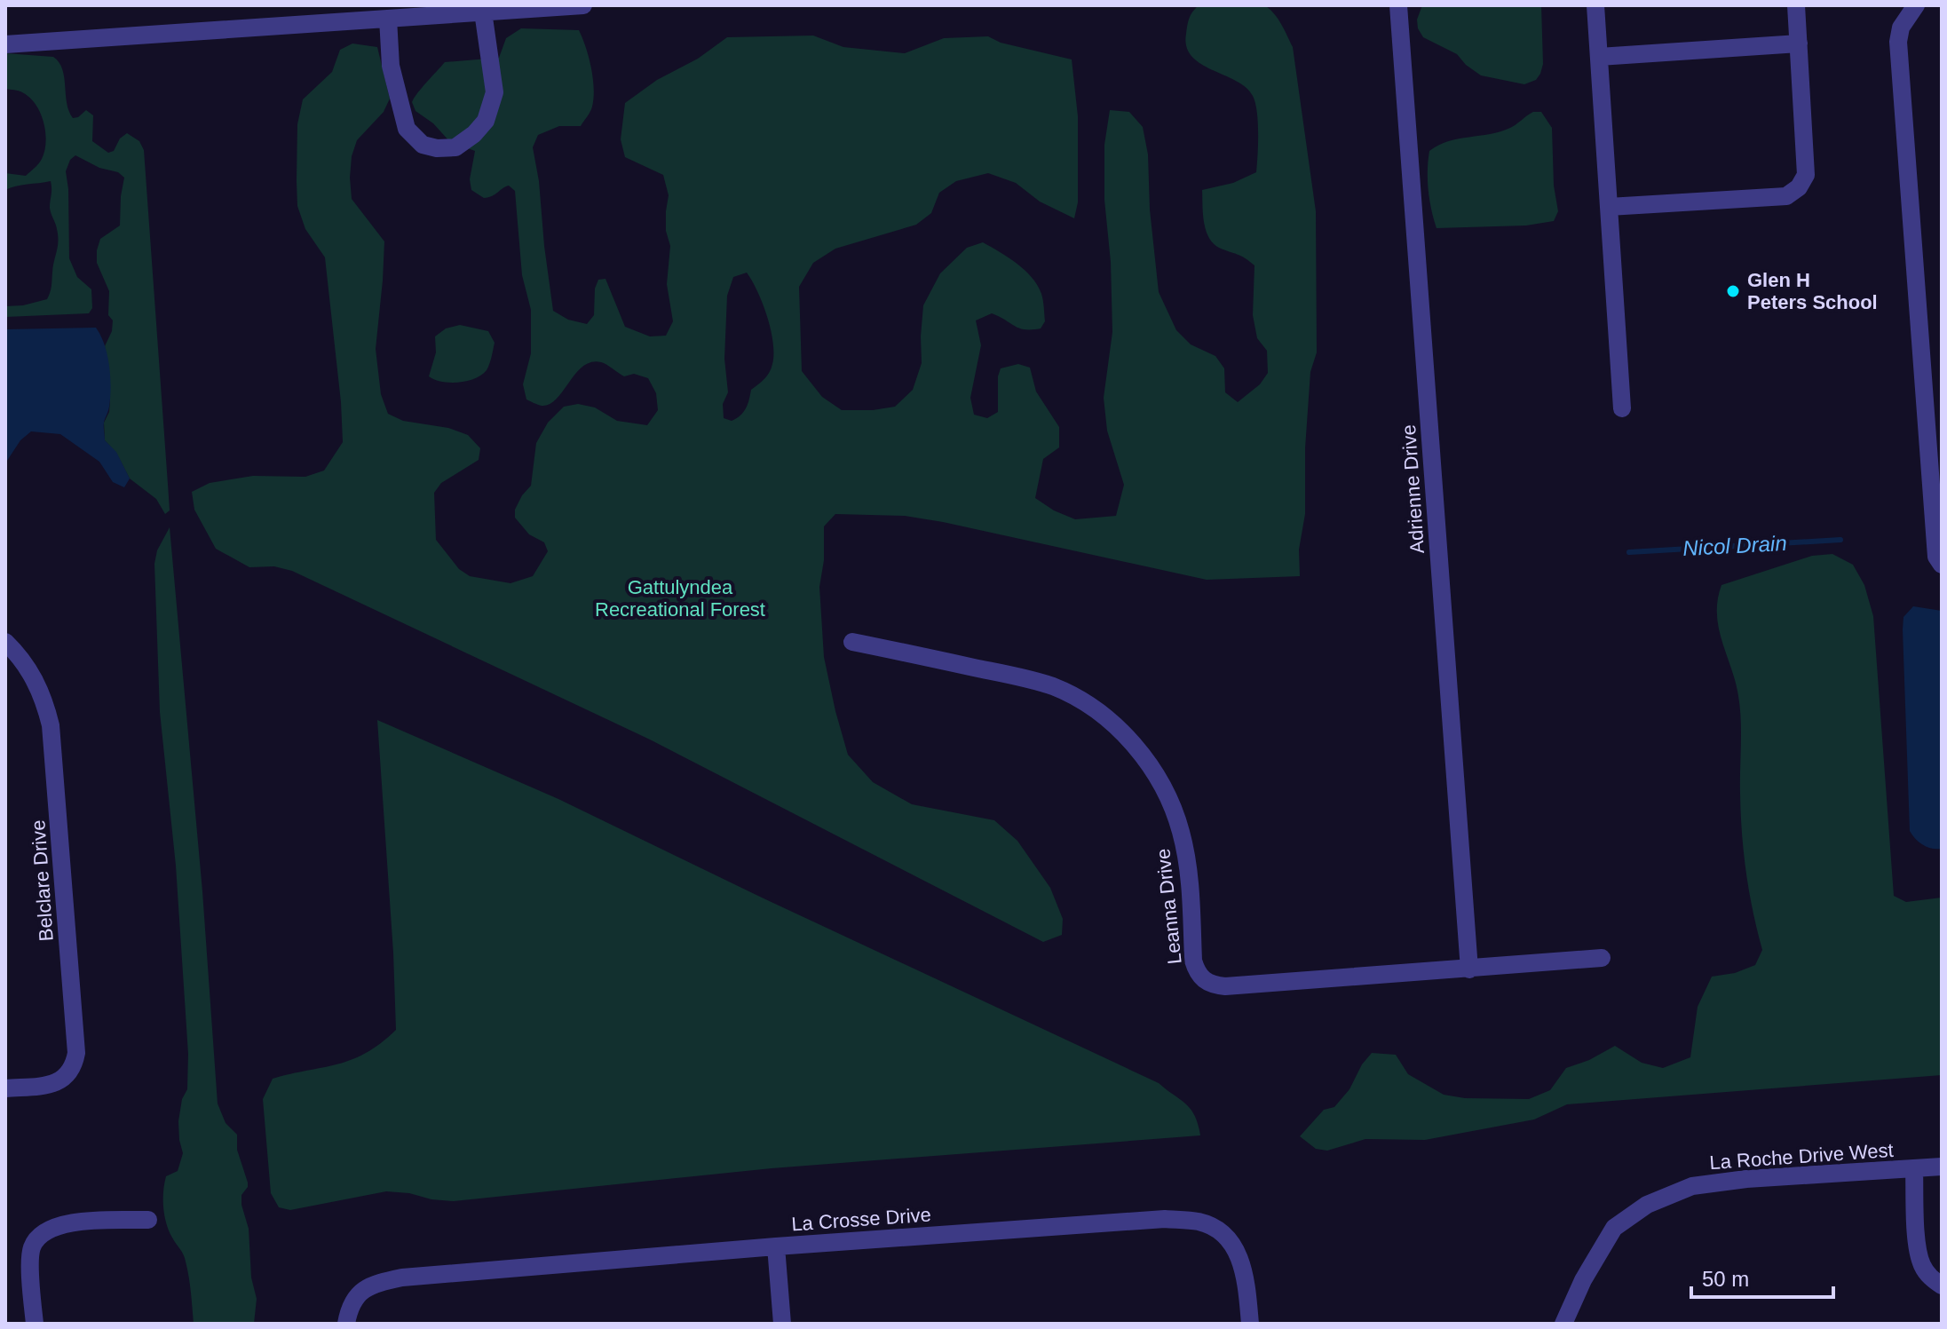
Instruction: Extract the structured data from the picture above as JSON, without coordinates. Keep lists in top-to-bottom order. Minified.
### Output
{"streets":{"street":["Adrienne Drive","Belclare Drive","Leanna Drive","La Roche Drive West","La Crosse Drive"]},"crossings":[["Adrienne Drive","Leanna Drive"]],"water":["Nicol Drain"],"parks":["Gattulyndea Recreational Forest"],"places":["Glen H Peters School"],"scale_bar":"50 m"}
